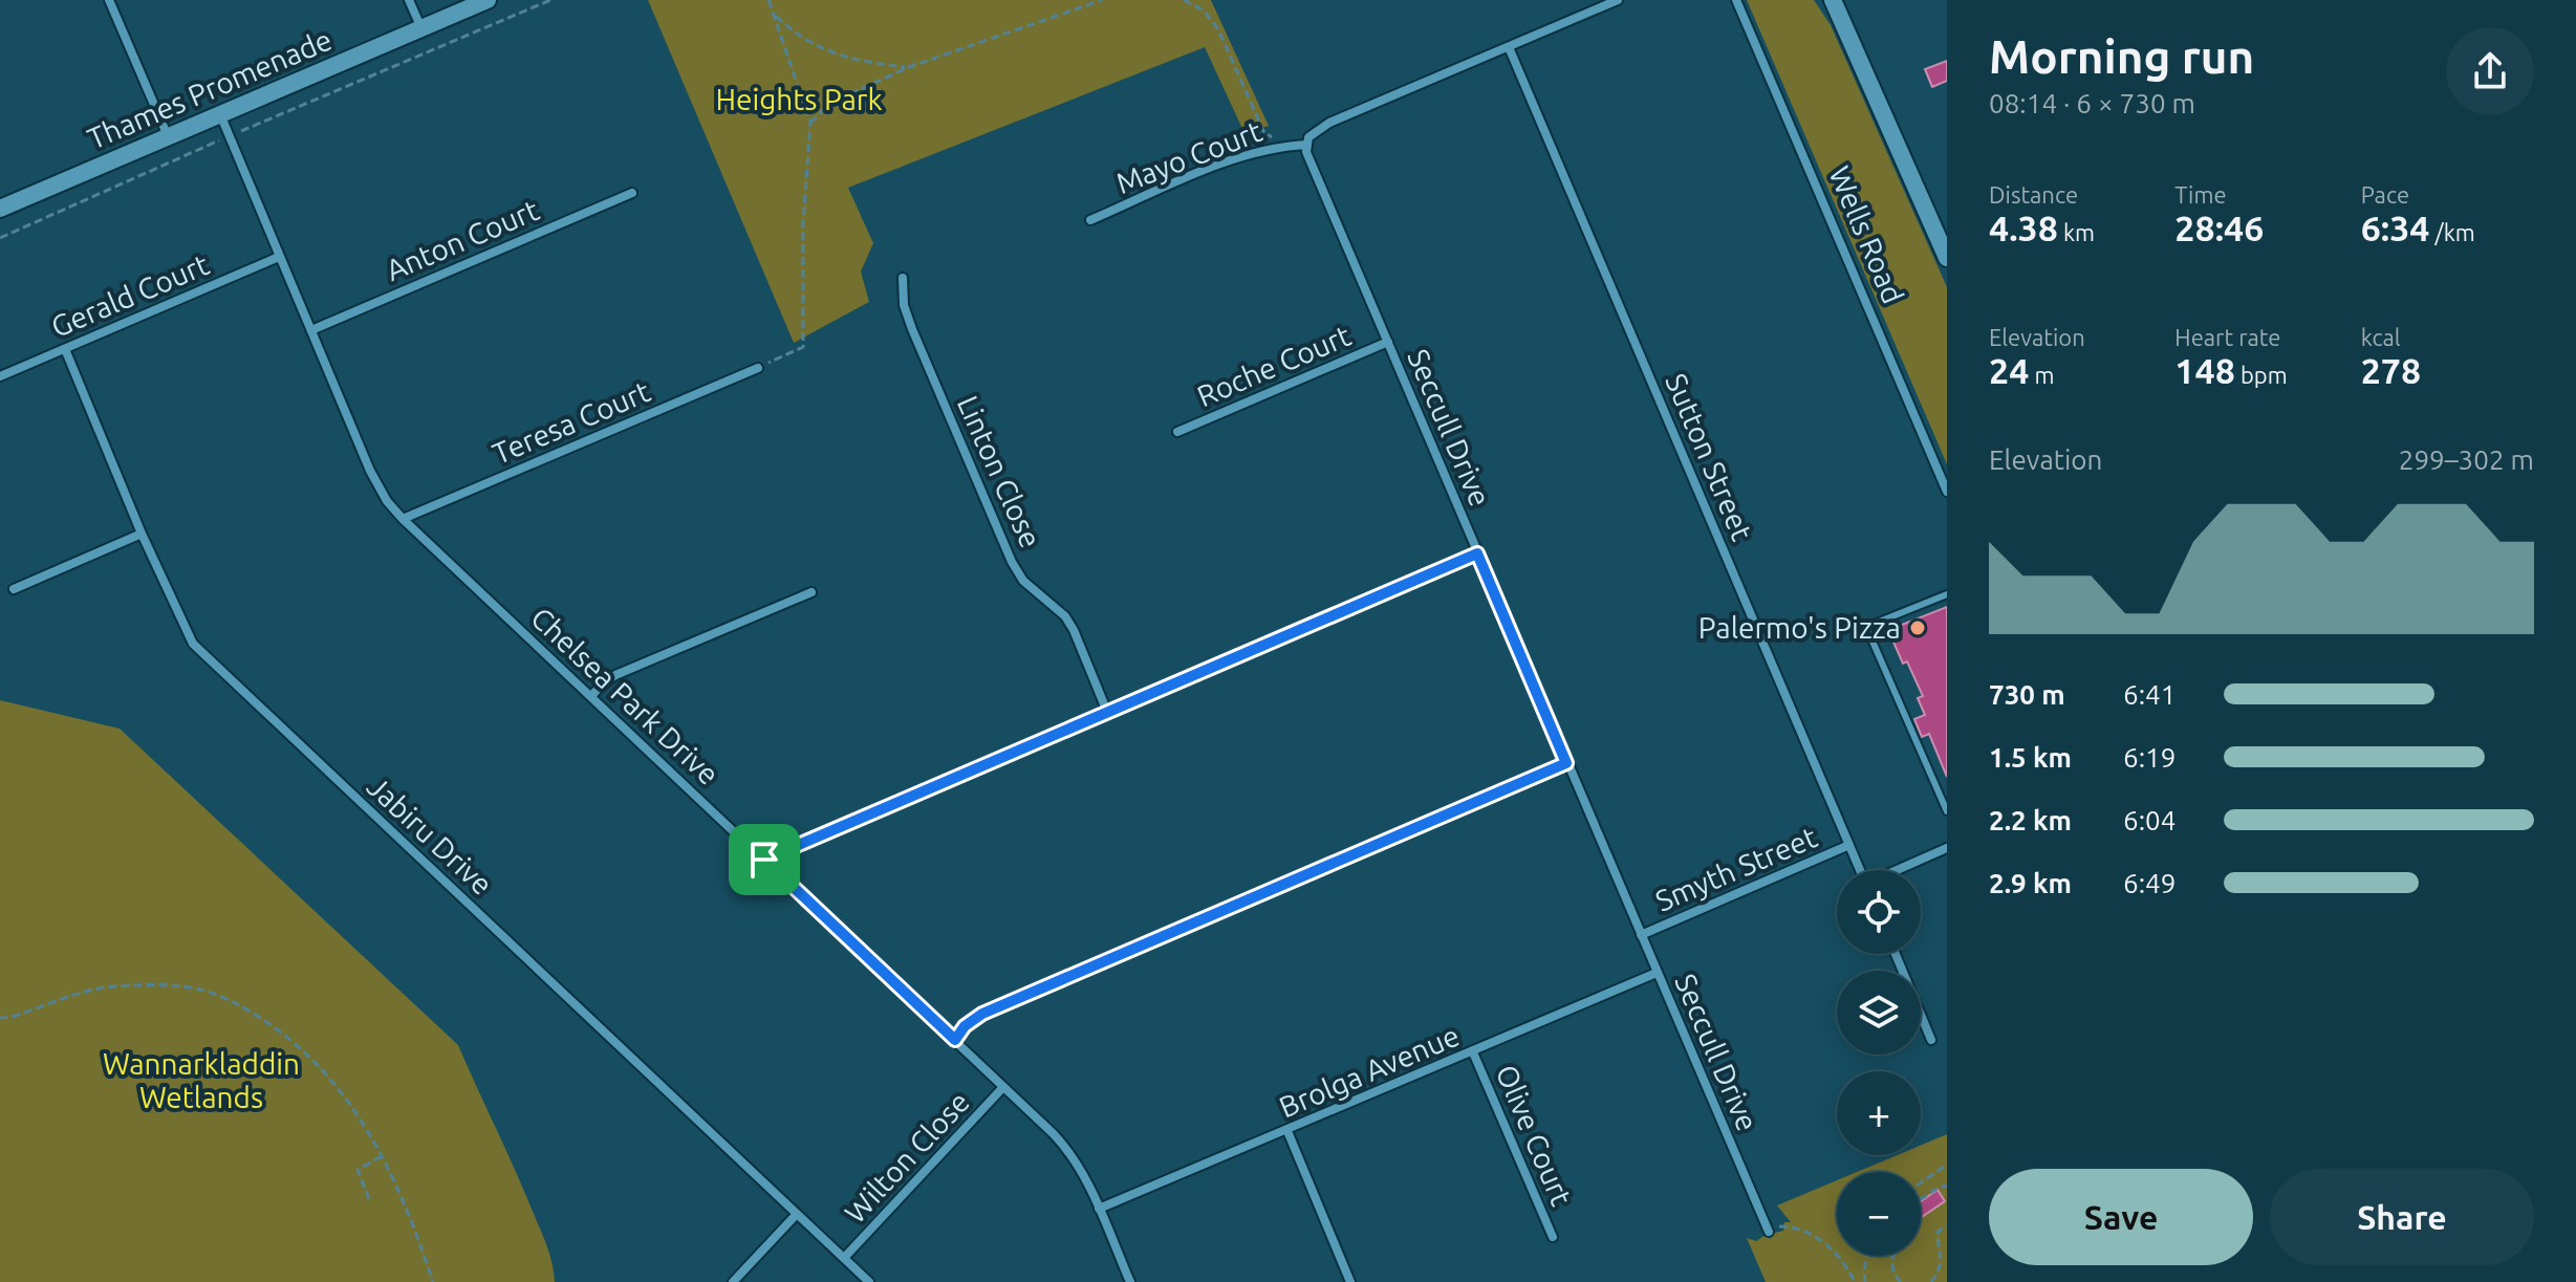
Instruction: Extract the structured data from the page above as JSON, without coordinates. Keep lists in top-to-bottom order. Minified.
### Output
{"streets":{"main road":["Thames Promenade"],"street":["Mayo Court","Wells Road","Anton Court","Gerald Court","Roche Court","Teresa Court","Seccull Drive","Sutton Street","Linton Close","Chelsea Park Drive","Jabiru Drive","Smyth Street","Brolga Avenue","Olive Court","Wilton Close"]},"crossings":[["Thames Promenade","Chelsea Park Drive"],["Mayo Court","Seccull Drive"],["Anton Court","Chelsea Park Drive"],["Gerald Court","Chelsea Park Drive"],["Gerald Court","Jabiru Drive"],["Roche Court","Seccull Drive"],["Teresa Court","Chelsea Park Drive"],["Seccull Drive","Smyth Street"],["Seccull Drive","Brolga Avenue"],["Sutton Street","Smyth Street"],["Chelsea Park Drive","Brolga Avenue"],["Chelsea Park Drive","Wilton Close"],["Jabiru Drive","Wilton Close"],["Brolga Avenue","Olive Court"]],"parks":["Heights Park","Wannarkladdin Wetlands"],"places":["Palermo's Pizza"],"page":{"heading":["Morning run","08:14 · 6 × 730 m"],"stats":[["Distance","4.38 km"],["Time","28:46"],["Pace","6:34 /km"],["Elevation","24 m"],["Heart rate","148 bpm"],["kcal","278"]],"chart":["Elevation","299–302 m"],"list":[{"name":"730 m","note":"6:41"},{"name":"1.5 km","note":"6:19"},{"name":"2.2 km","note":"6:04"},{"name":"2.9 km","note":"6:49"}],"map_buttons":["+","−"],"buttons":["Save","Share"]}}
